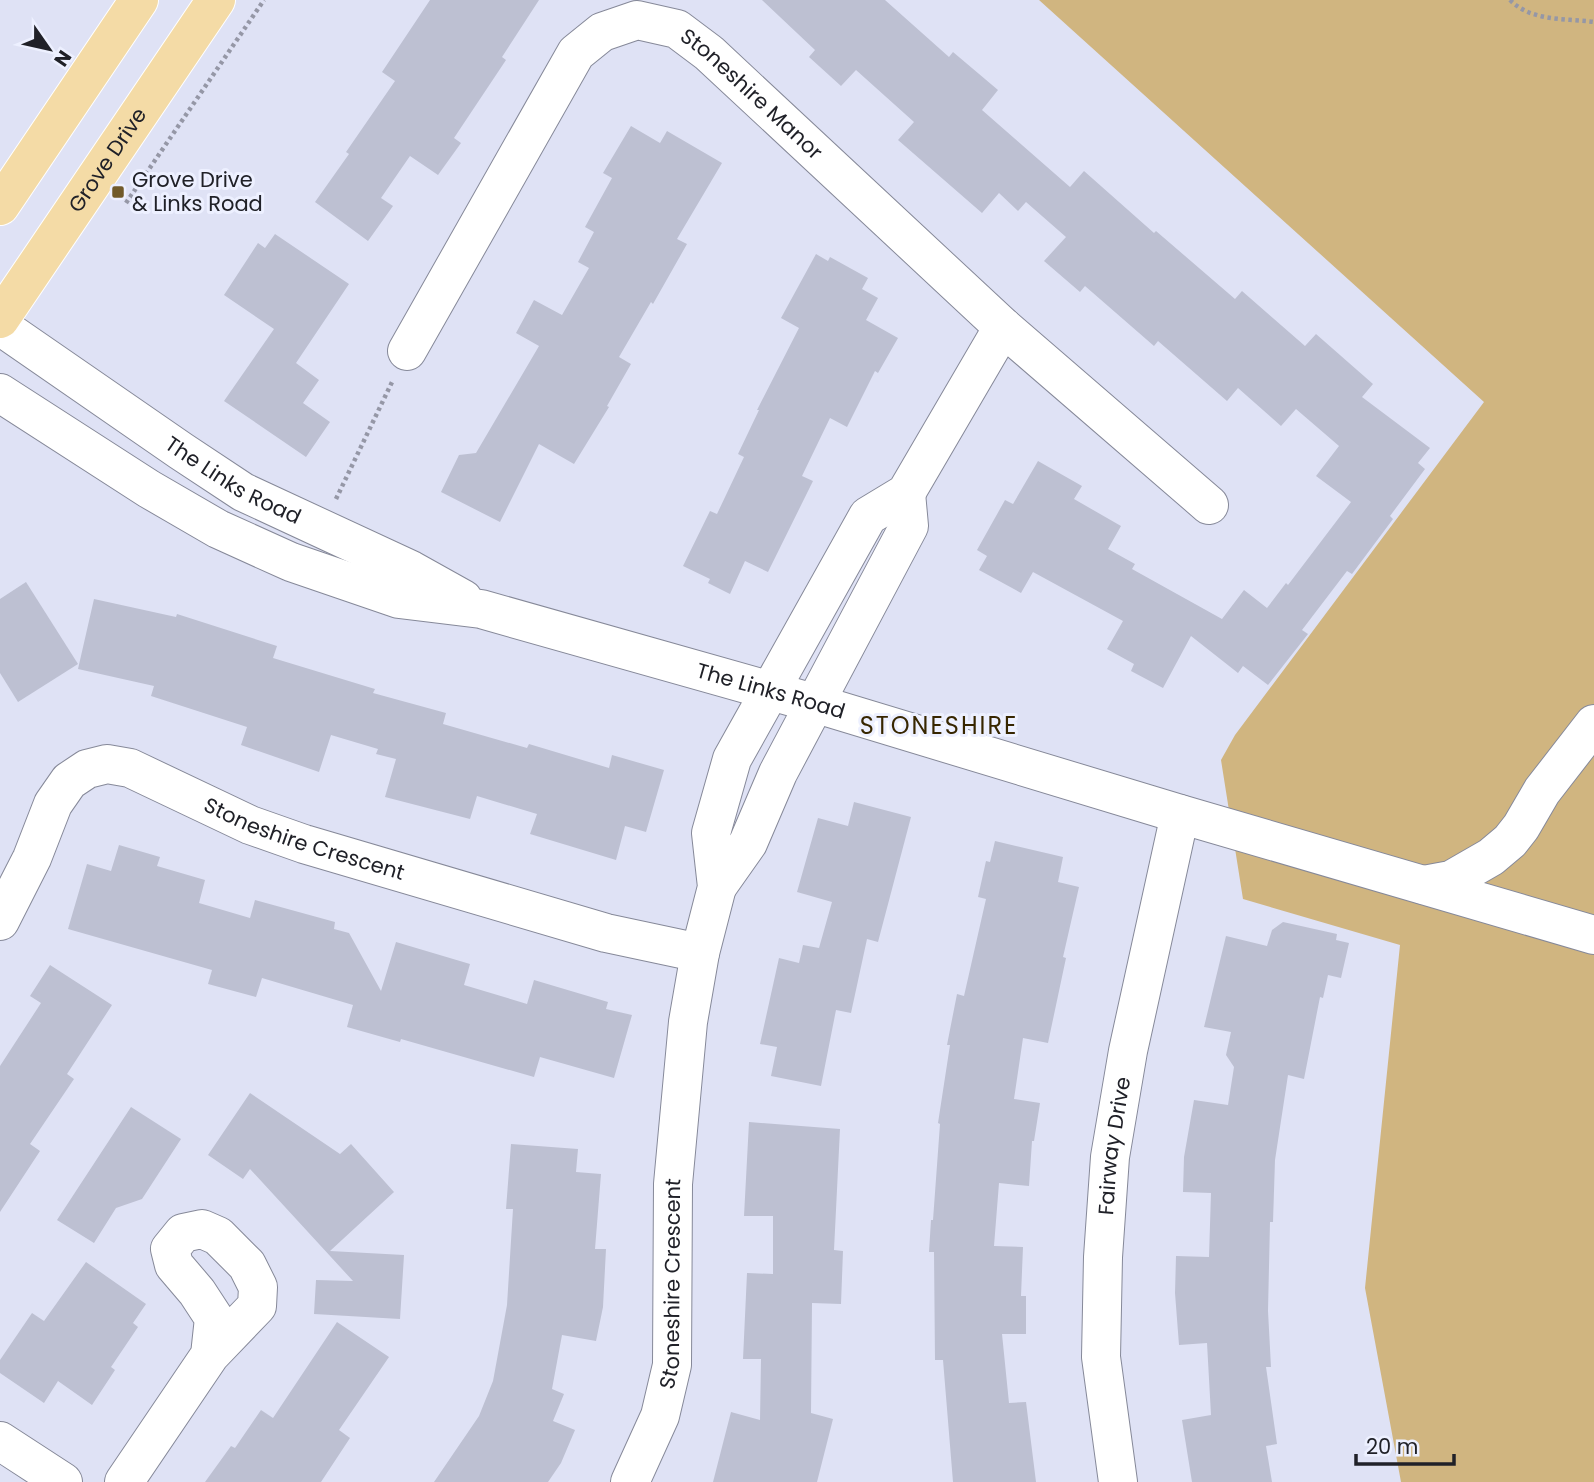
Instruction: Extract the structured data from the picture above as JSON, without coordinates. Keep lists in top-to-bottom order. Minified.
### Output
{"streets":{"main road":["Grove Drive"],"street":["Stoneshire Manor","The Links Road","Stoneshire Crescent","Fairway Drive"]},"crossings":[["The Links Road","Stoneshire Crescent"],["The Links Road","Fairway Drive"]],"districts":["STONESHIRE"],"places":{"transit":["Grove Drive & Links Road"]},"scale_bar":"20 m","north":"bottom right"}
